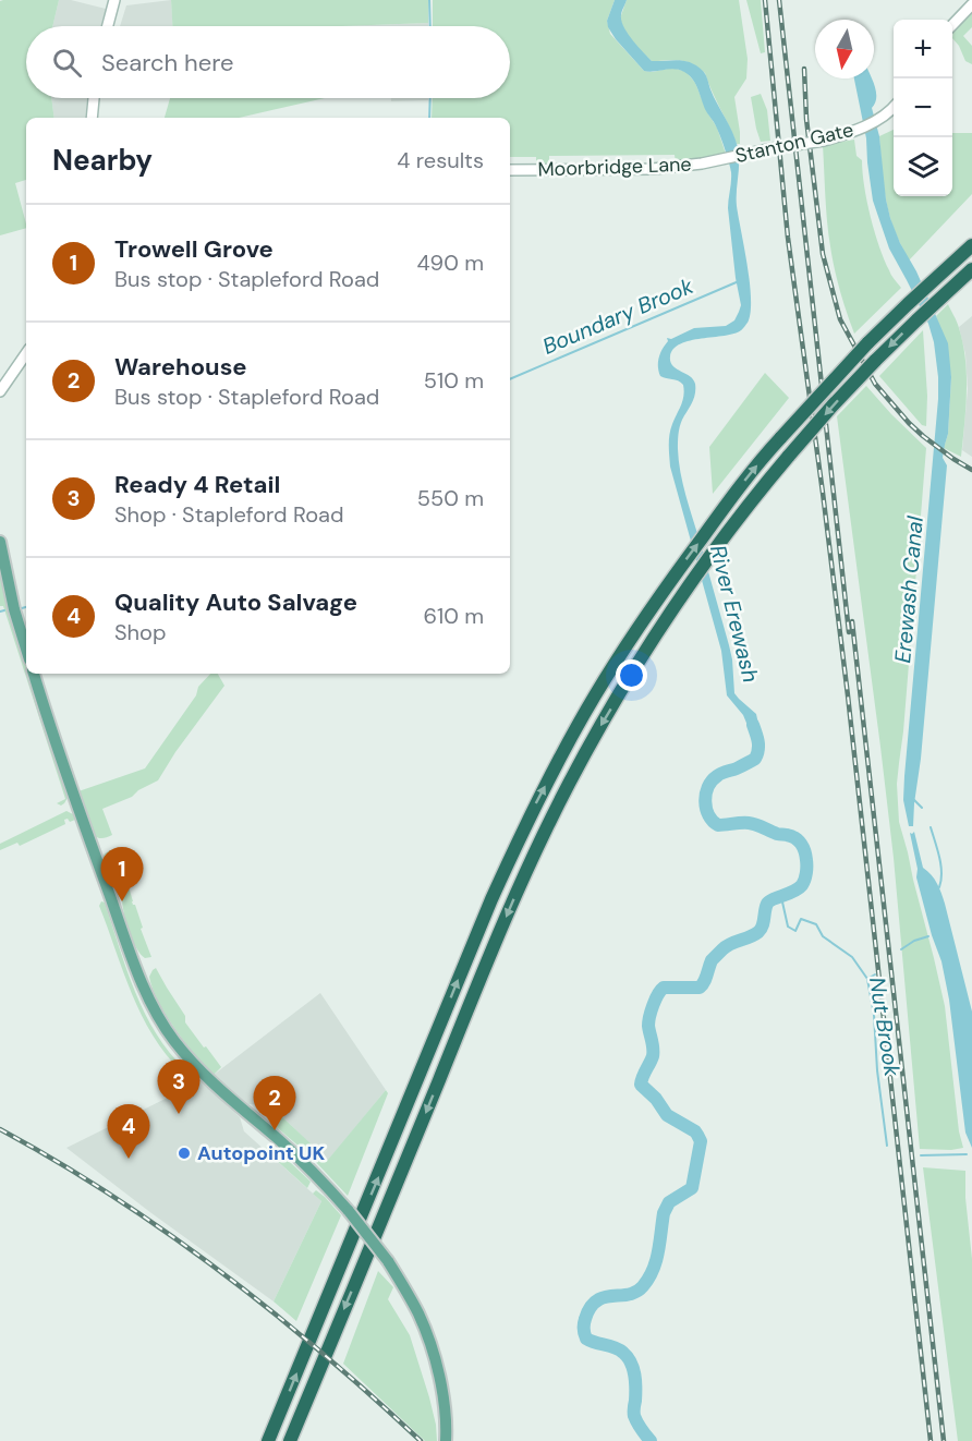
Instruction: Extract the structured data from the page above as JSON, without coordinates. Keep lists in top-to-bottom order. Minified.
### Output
{"streets":{"street":["Stanton Gate","Moorbridge Lane"]},"crossings":[["Stanton Gate","Moorbridge Lane"]],"water":["Boundary Brook","Erewash Canal","River Erewash","Nut Brook"],"places":["Autopoint UK"],"north":"bottom","page":{"map_buttons":["+","−"],"search":"Search here","heading":["Nearby","4 results"],"list":[{"mark":"1","name":"Trowell Grove","note":"Bus stop · Stapleford Road","value":"490 m"},{"mark":"2","name":"Warehouse","note":"Bus stop · Stapleford Road","value":"510 m"},{"mark":"3","name":"Ready 4 Retail","note":"Shop · Stapleford Road","value":"550 m"},{"mark":"4","name":"Quality Auto Salvage","note":"Shop","value":"610 m"}],"pins":["1","3","2","4"]}}
